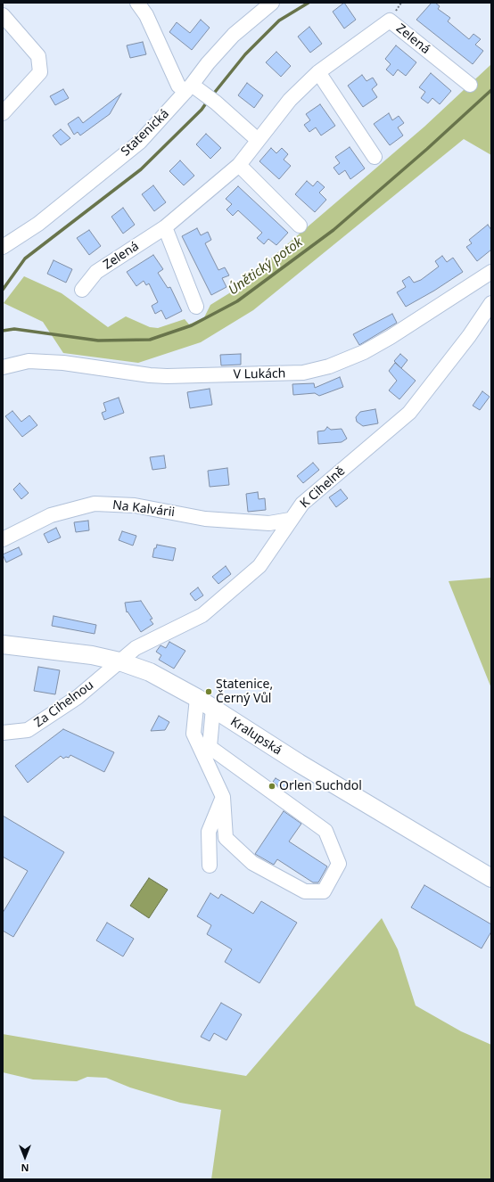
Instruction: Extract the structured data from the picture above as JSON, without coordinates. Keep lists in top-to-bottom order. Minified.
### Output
{"streets":{"main road":["Kralupská"],"street":["Zelená","Statenická","V Lukách","K Cihelně","Na Kalvárii","Za Cihelnou"]},"crossings":[["K Cihelně","Na Kalvárii"],["K Cihelně","Za Cihelnou"],["K Cihelně","Kralupská"],["Za Cihelnou","Kralupská"]],"water":["Únětický potok"],"places":["Statenice, Černý Vůl","Orlen Suchdol"],"north":"bottom"}
